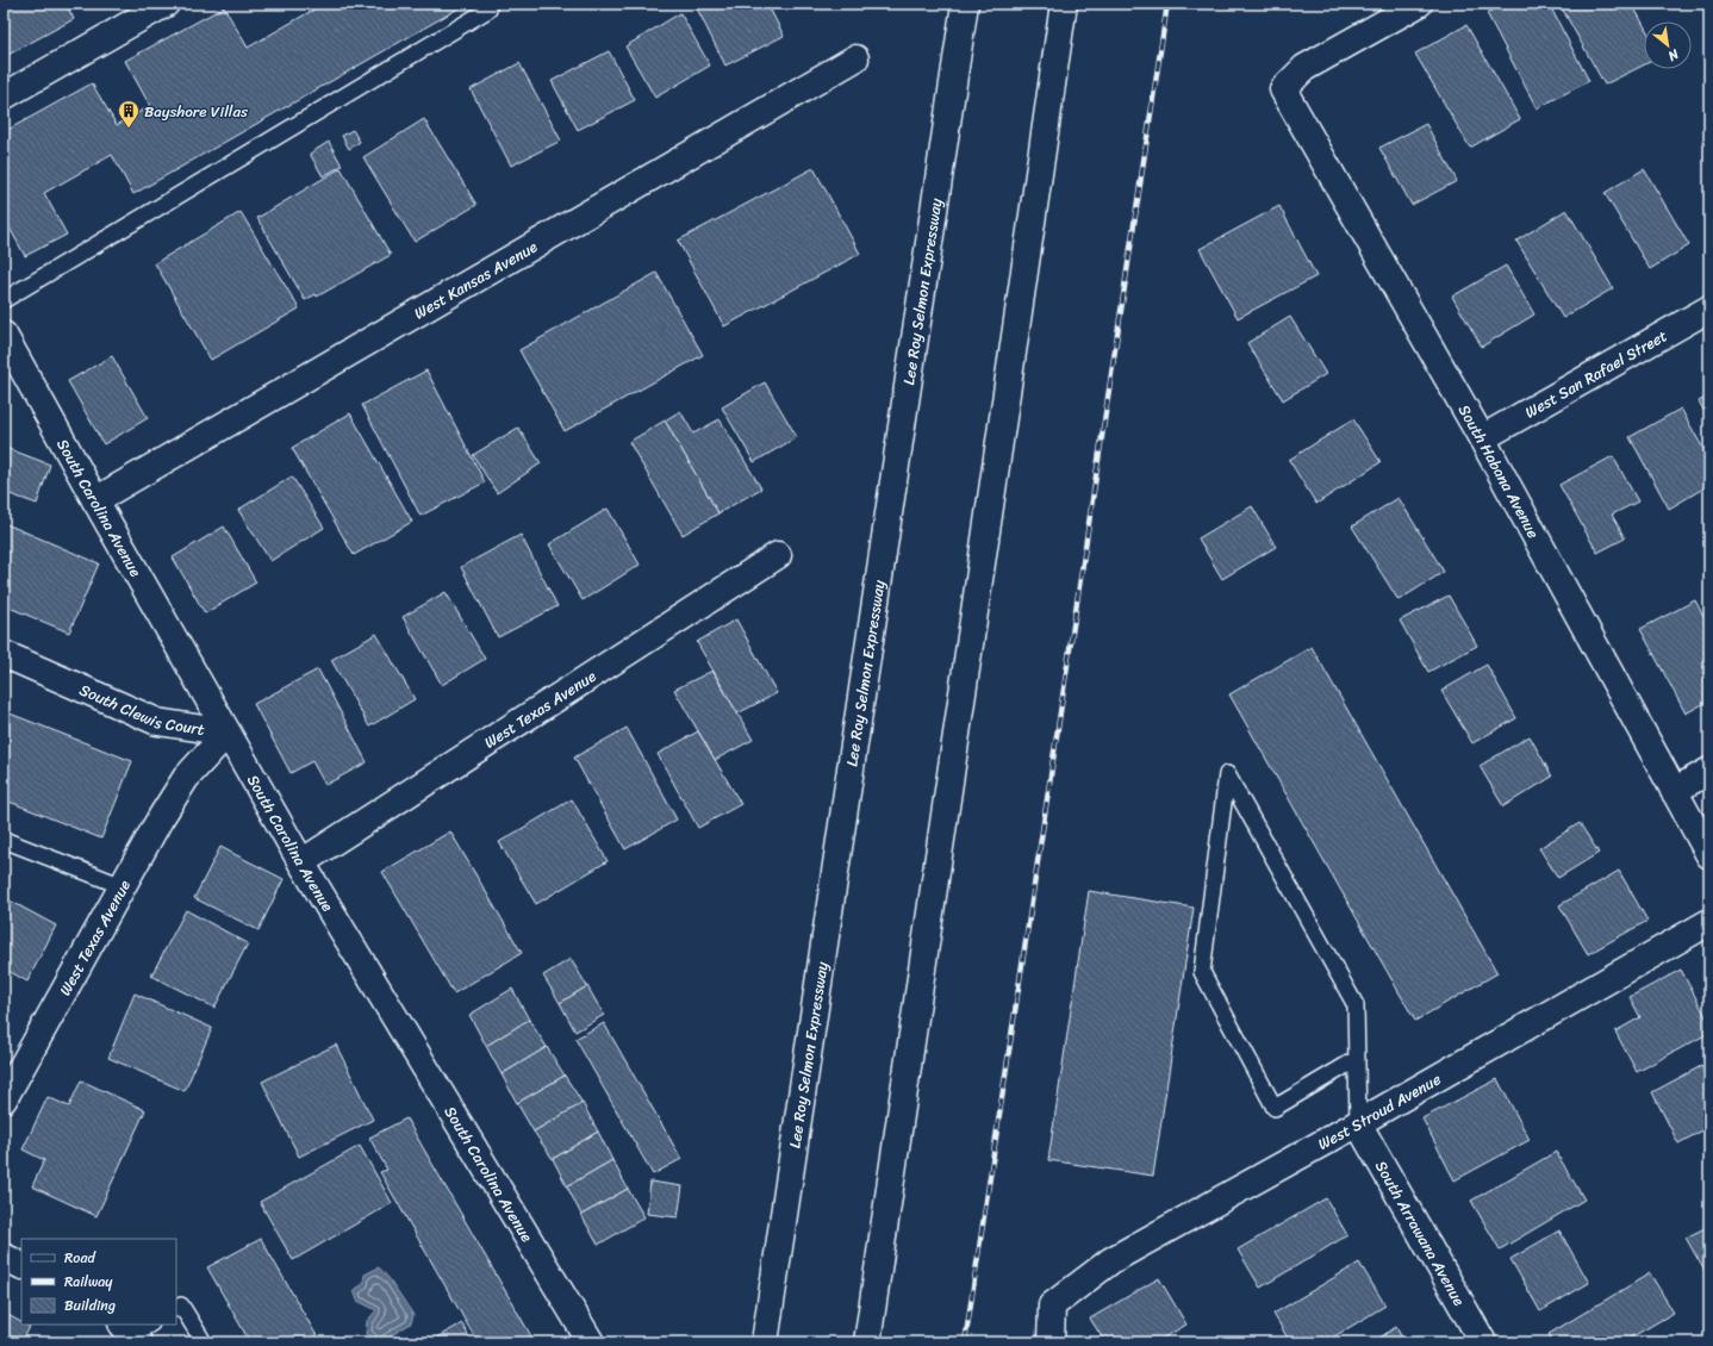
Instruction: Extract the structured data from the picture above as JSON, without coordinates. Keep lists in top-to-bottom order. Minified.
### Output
{"streets":{"main road":["West Kansas Avenue","Lee Roy Selmon Expressway","West San Rafael Street","South Habana Avenue","South Carolina Avenue","South Clewis Court","West Texas Avenue","West Stroud Avenue","South Arrawana Avenue"]},"crossings":[["West Kansas Avenue","South Carolina Avenue"],["West San Rafael Street","South Habana Avenue"],["South Carolina Avenue","South Clewis Court"],["South Carolina Avenue","West Texas Avenue"],["South Clewis Court","West Texas Avenue"],["West Stroud Avenue","South Arrawana Avenue"]],"places":{"building":["Bayshore Villas"]},"legend":["Road","Railway","Building"],"north":"bottom right"}
